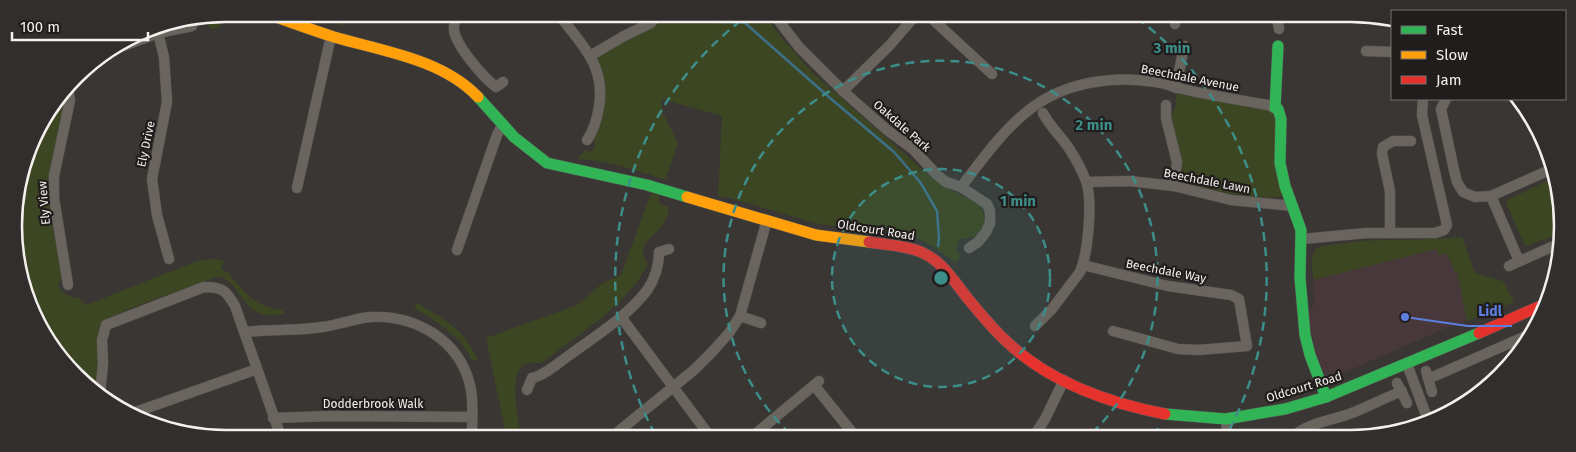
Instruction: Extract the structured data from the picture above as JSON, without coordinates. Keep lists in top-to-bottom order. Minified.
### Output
{"streets":{"street":["Beechdale Avenue","Oakdale Park","Ely Drive","Beechdale Lawn","Ely View","Oldcourt Road","Beechdale Way","Dodderbrook Walk"]},"crossings":[["Beechdale Avenue","Oakdale Park"]],"places":["Lidl"],"legend":["Fast","Slow","Jam"],"scale_bar":"100 m","rings":["3 min","2 min","1 min"]}
